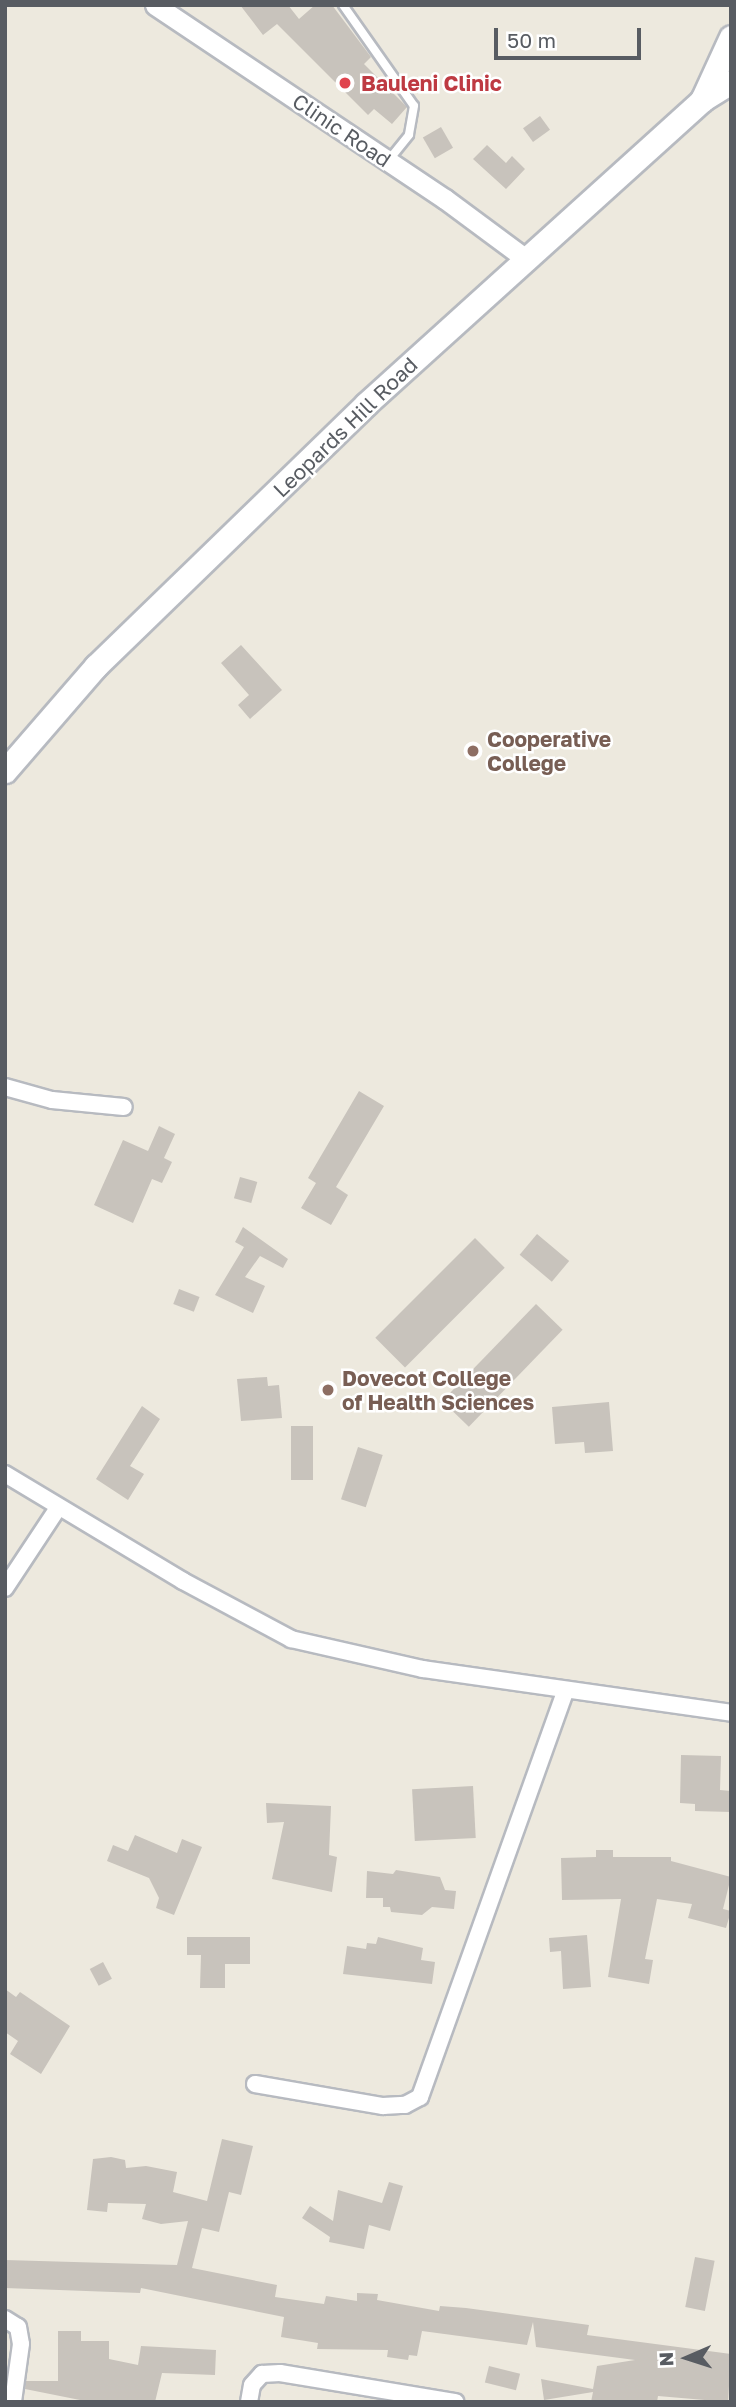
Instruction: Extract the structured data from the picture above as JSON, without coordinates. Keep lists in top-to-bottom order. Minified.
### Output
{"streets":{"main road":["Leopards Hill Road"],"street":["Clinic Road"]},"crossings":[["Clinic Road","Leopards Hill Road"]],"places":["Bauleni Clinic","Cooperative College","Dovecot College of Health Sciences"],"scale_bar":"50 m","north":"left"}
